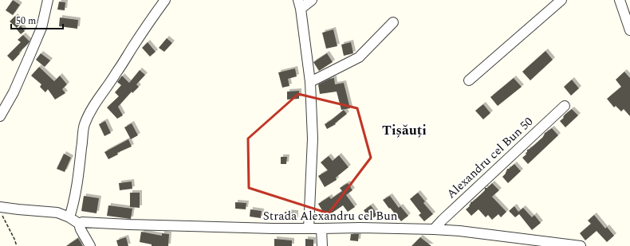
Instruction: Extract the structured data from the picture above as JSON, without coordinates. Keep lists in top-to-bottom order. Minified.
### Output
{"streets":{"street":["Alexandru cel Bun 50","Strada Alexandru cel Bun"]},"crossings":[["Alexandru cel Bun 50","Strada Alexandru cel Bun"]],"districts":["Tișăuți"],"scale_bar":"50 m"}
